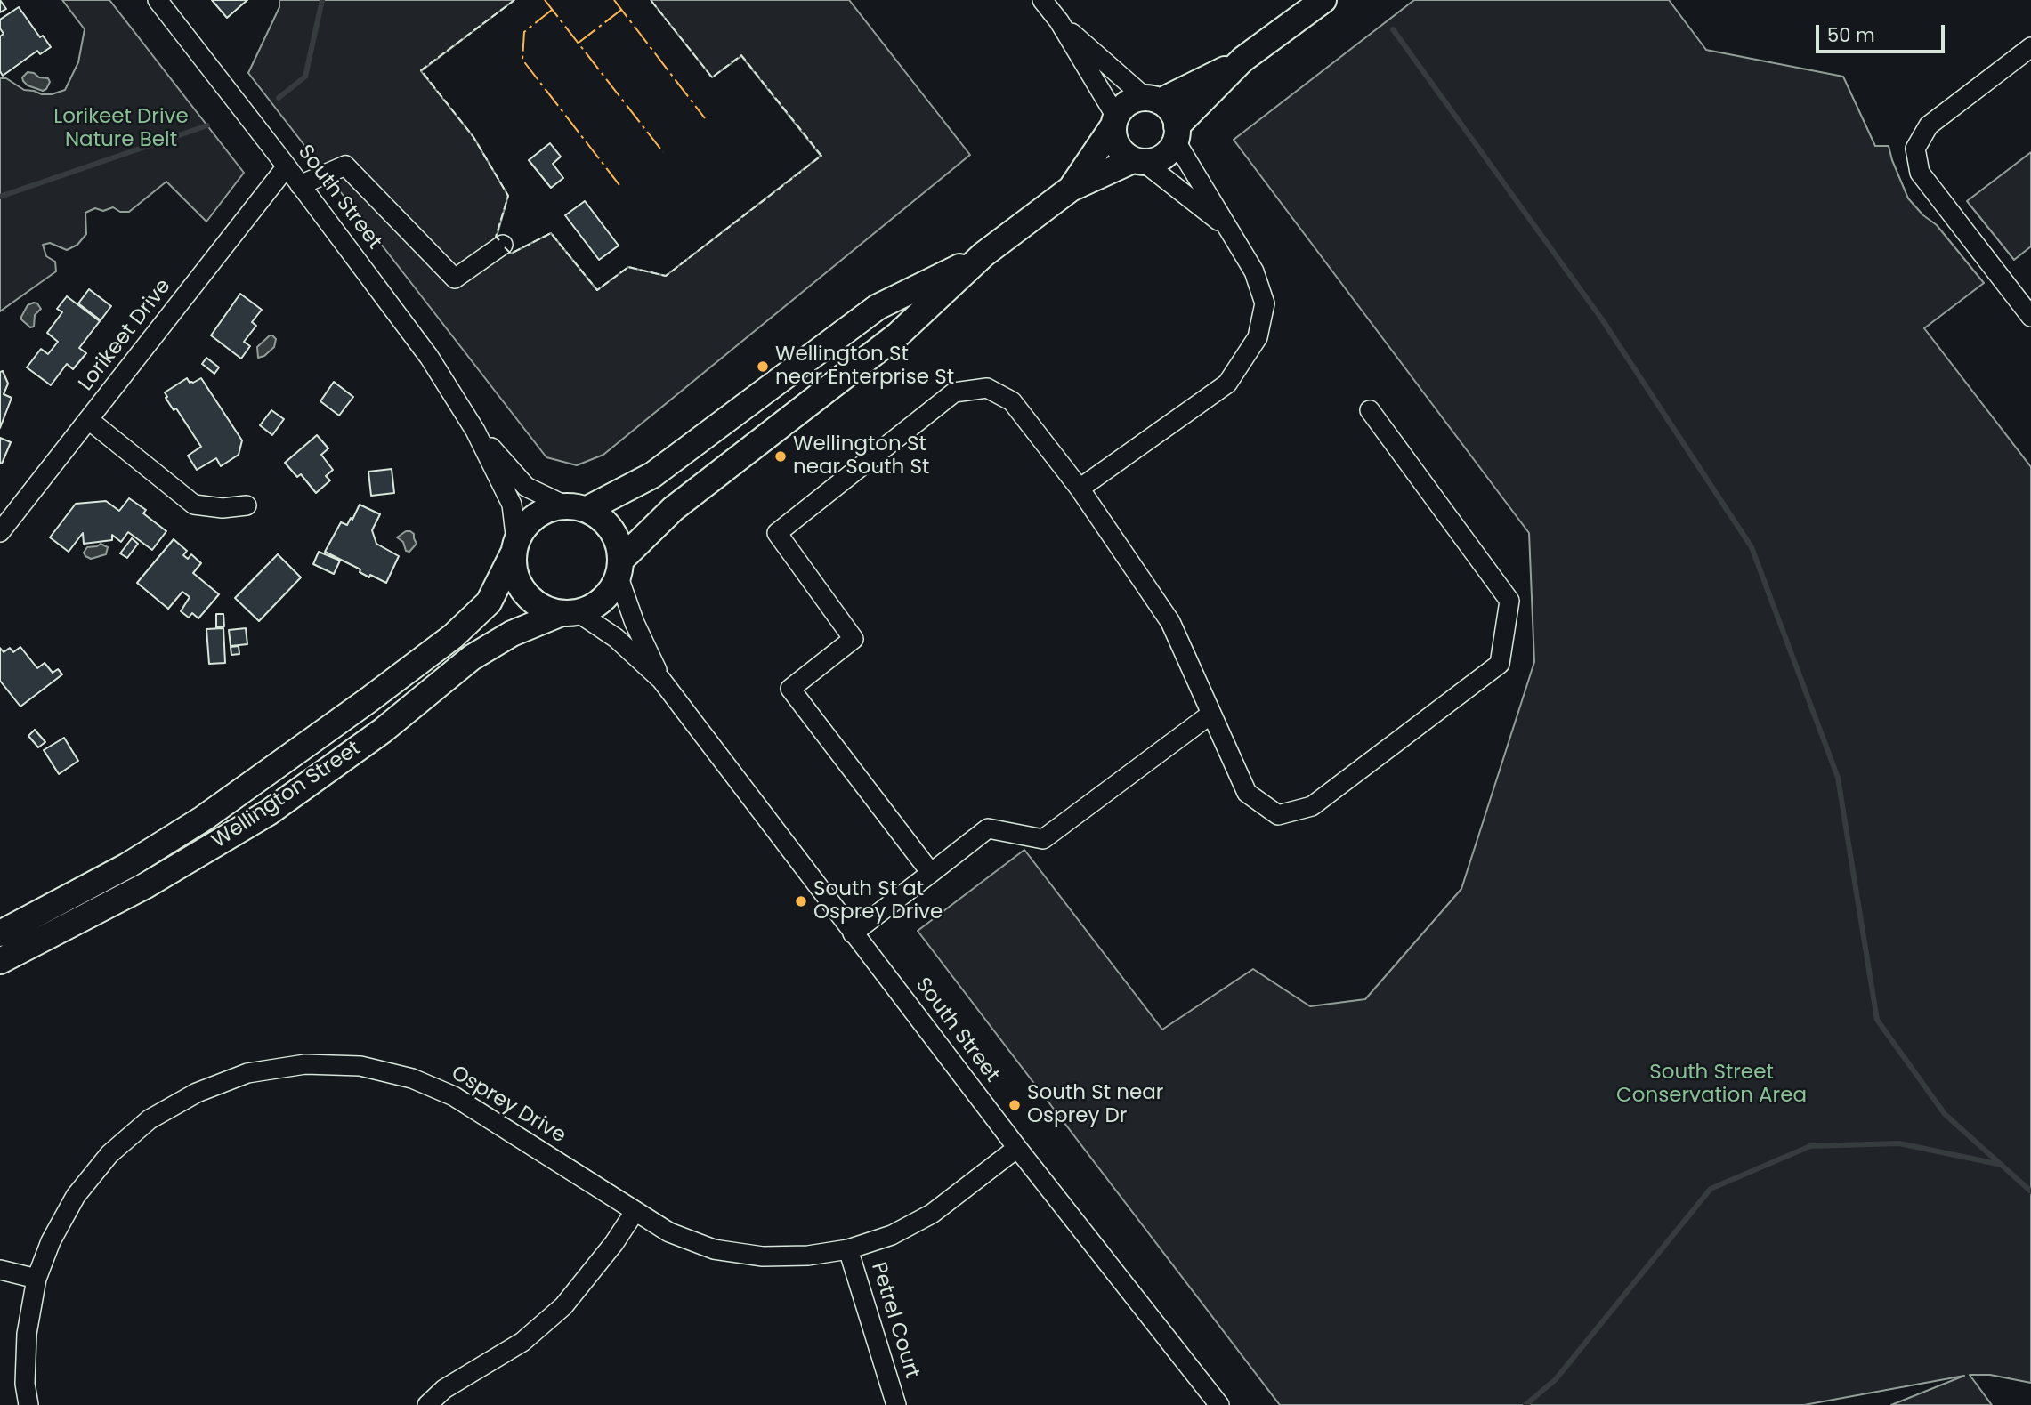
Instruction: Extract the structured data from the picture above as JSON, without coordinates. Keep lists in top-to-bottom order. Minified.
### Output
{"streets":{"main road":["Wellington Street"],"street":["South Street","Lorikeet Drive","Osprey Drive","Petrel Court"]},"crossings":[["South Street","Lorikeet Drive"],["South Street","Wellington Street"],["South Street","Osprey Drive"],["Osprey Drive","Petrel Court"]],"parks":["Lorikeet Drive Nature Belt","South Street Conservation Area"],"places":["Wellington St near Enterprise St","Wellington St near South St","South St at Osprey Drive","South St near Osprey Dr"],"scale_bar":"50 m"}
